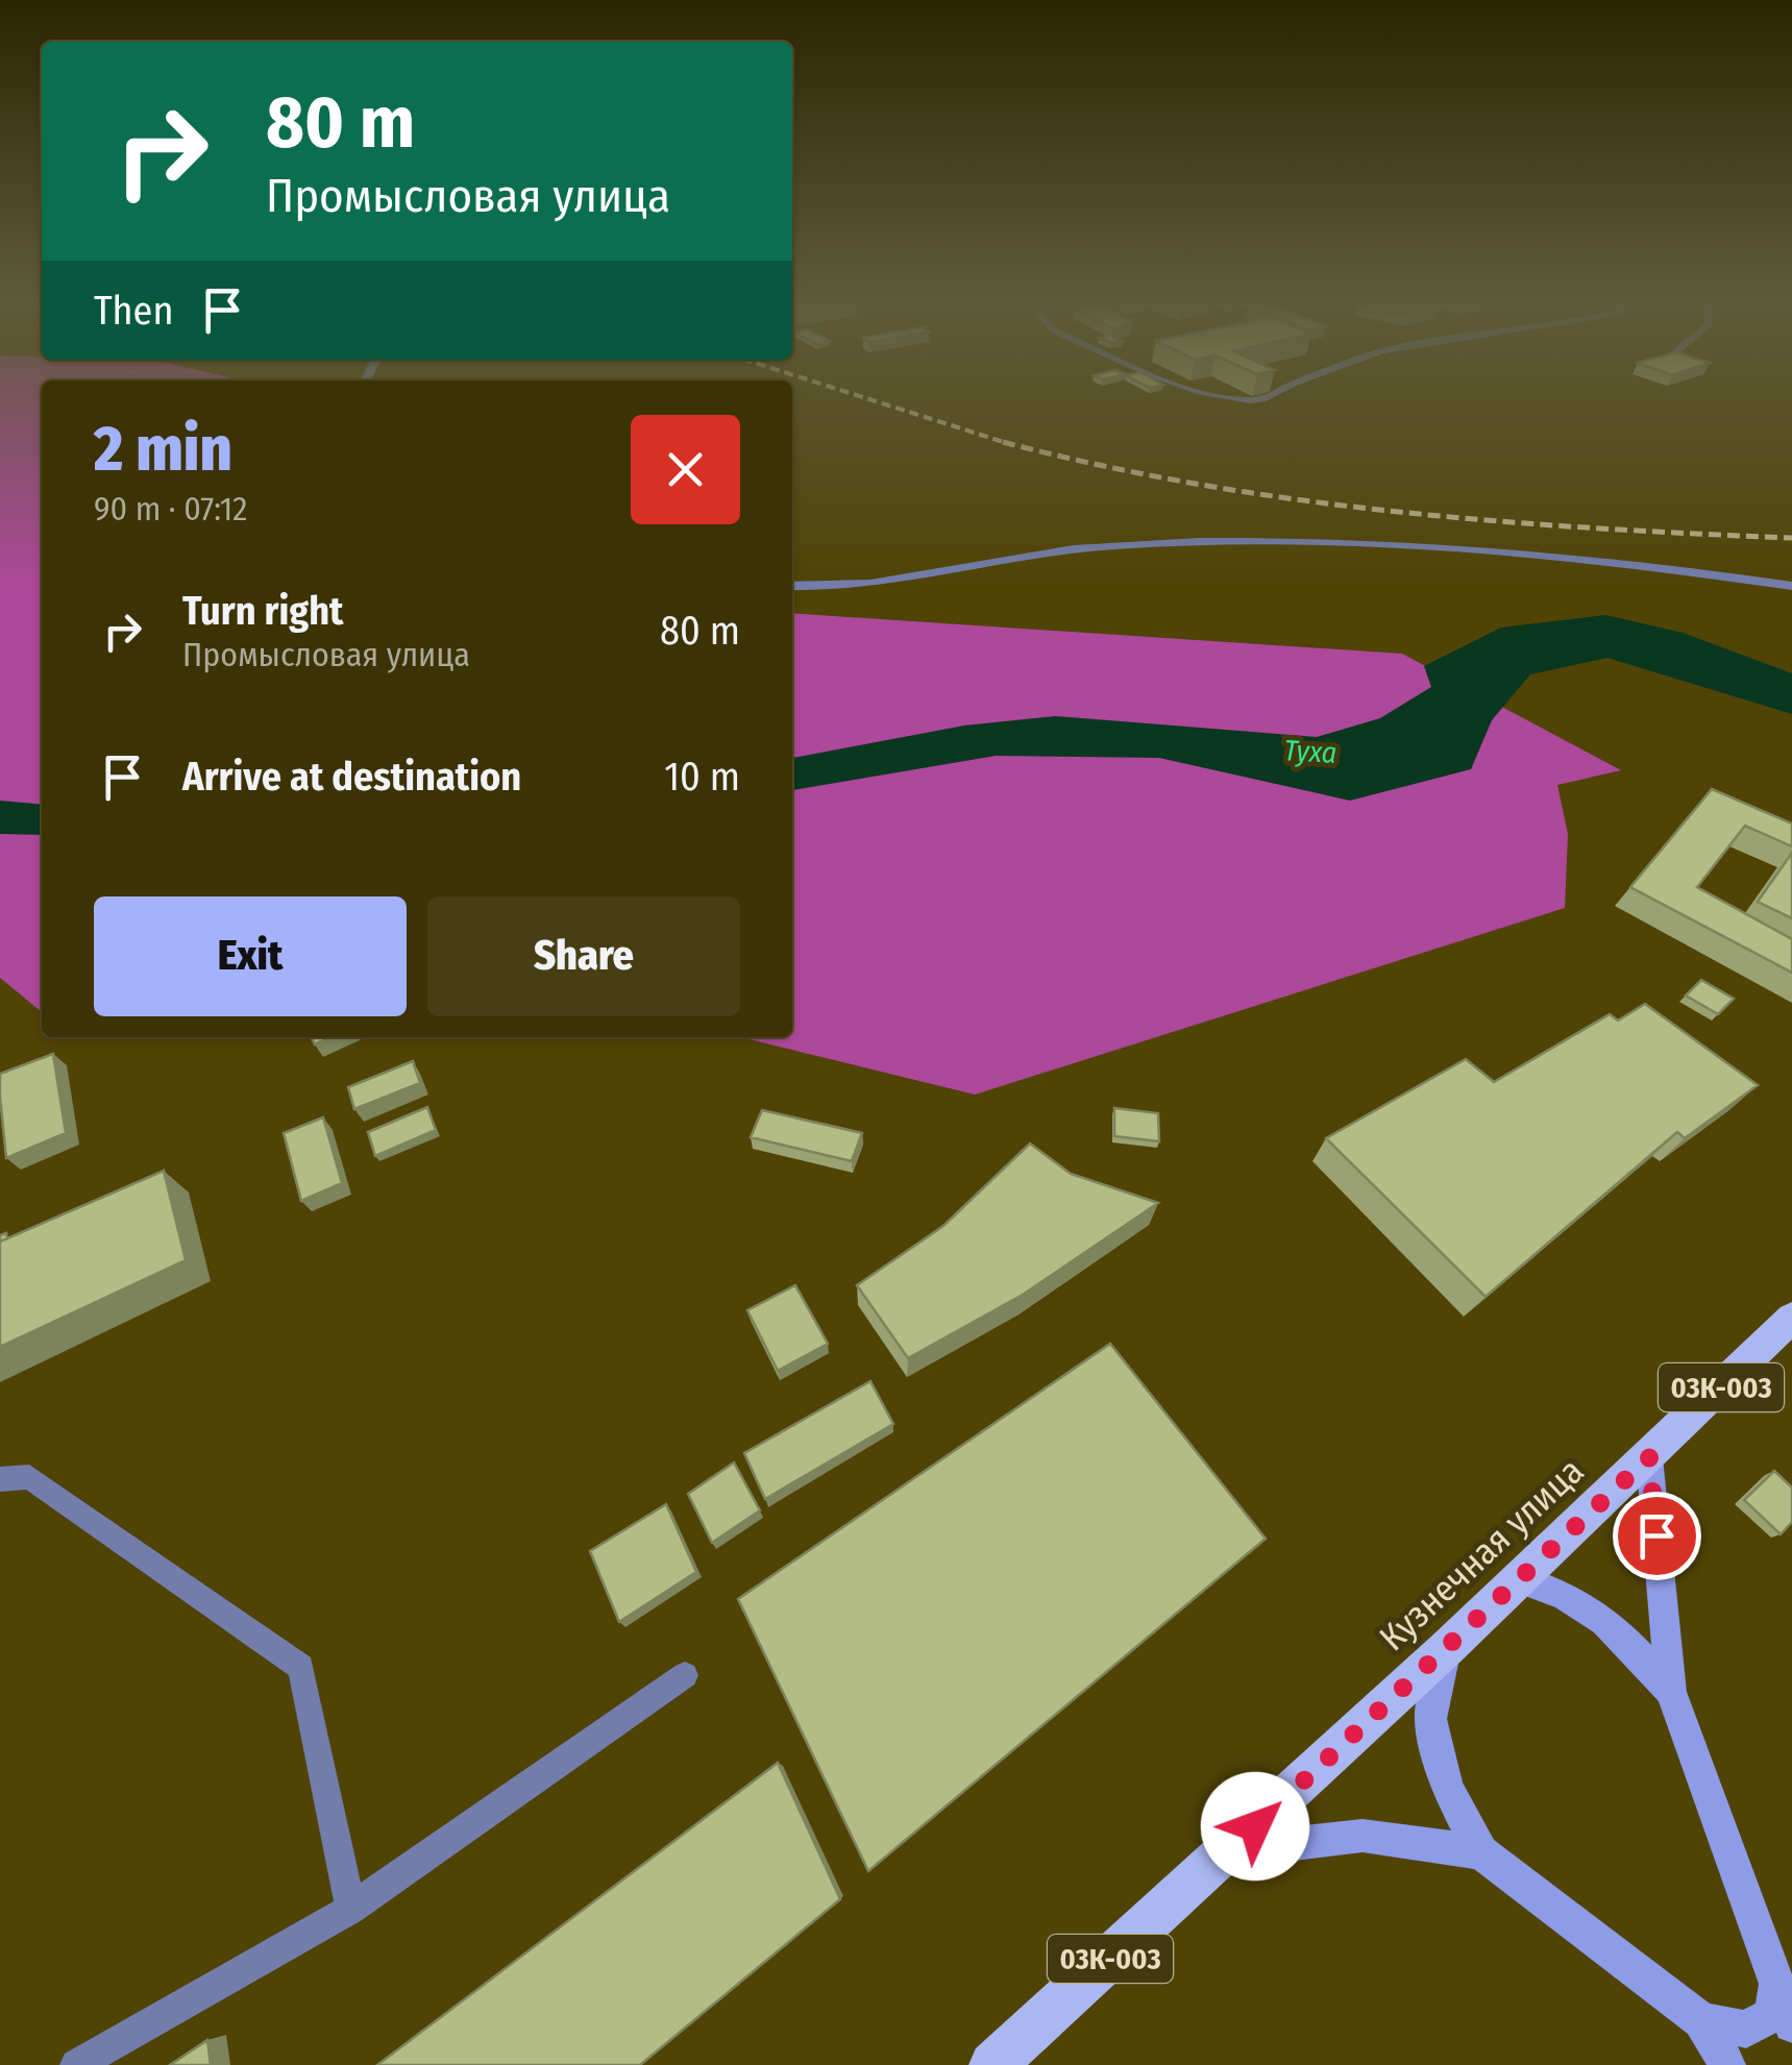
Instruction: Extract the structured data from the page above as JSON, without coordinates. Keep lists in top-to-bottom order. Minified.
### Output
{"streets":{"main road":["03К-003","Кузнечная улица"]},"crossings":[["03К-003","Кузнечная улица"]],"water":["Туха"],"page":{"turn":["80 m","Промысловая улица"],"then":"Then","heading":["2 min","90 m · 07:12"],"list":[{"name":"Turn right","note":"Промысловая улица","value":"80 m"},{"name":"Arrive at destination","value":"10 m"}],"buttons":["Exit","Share"]}}
